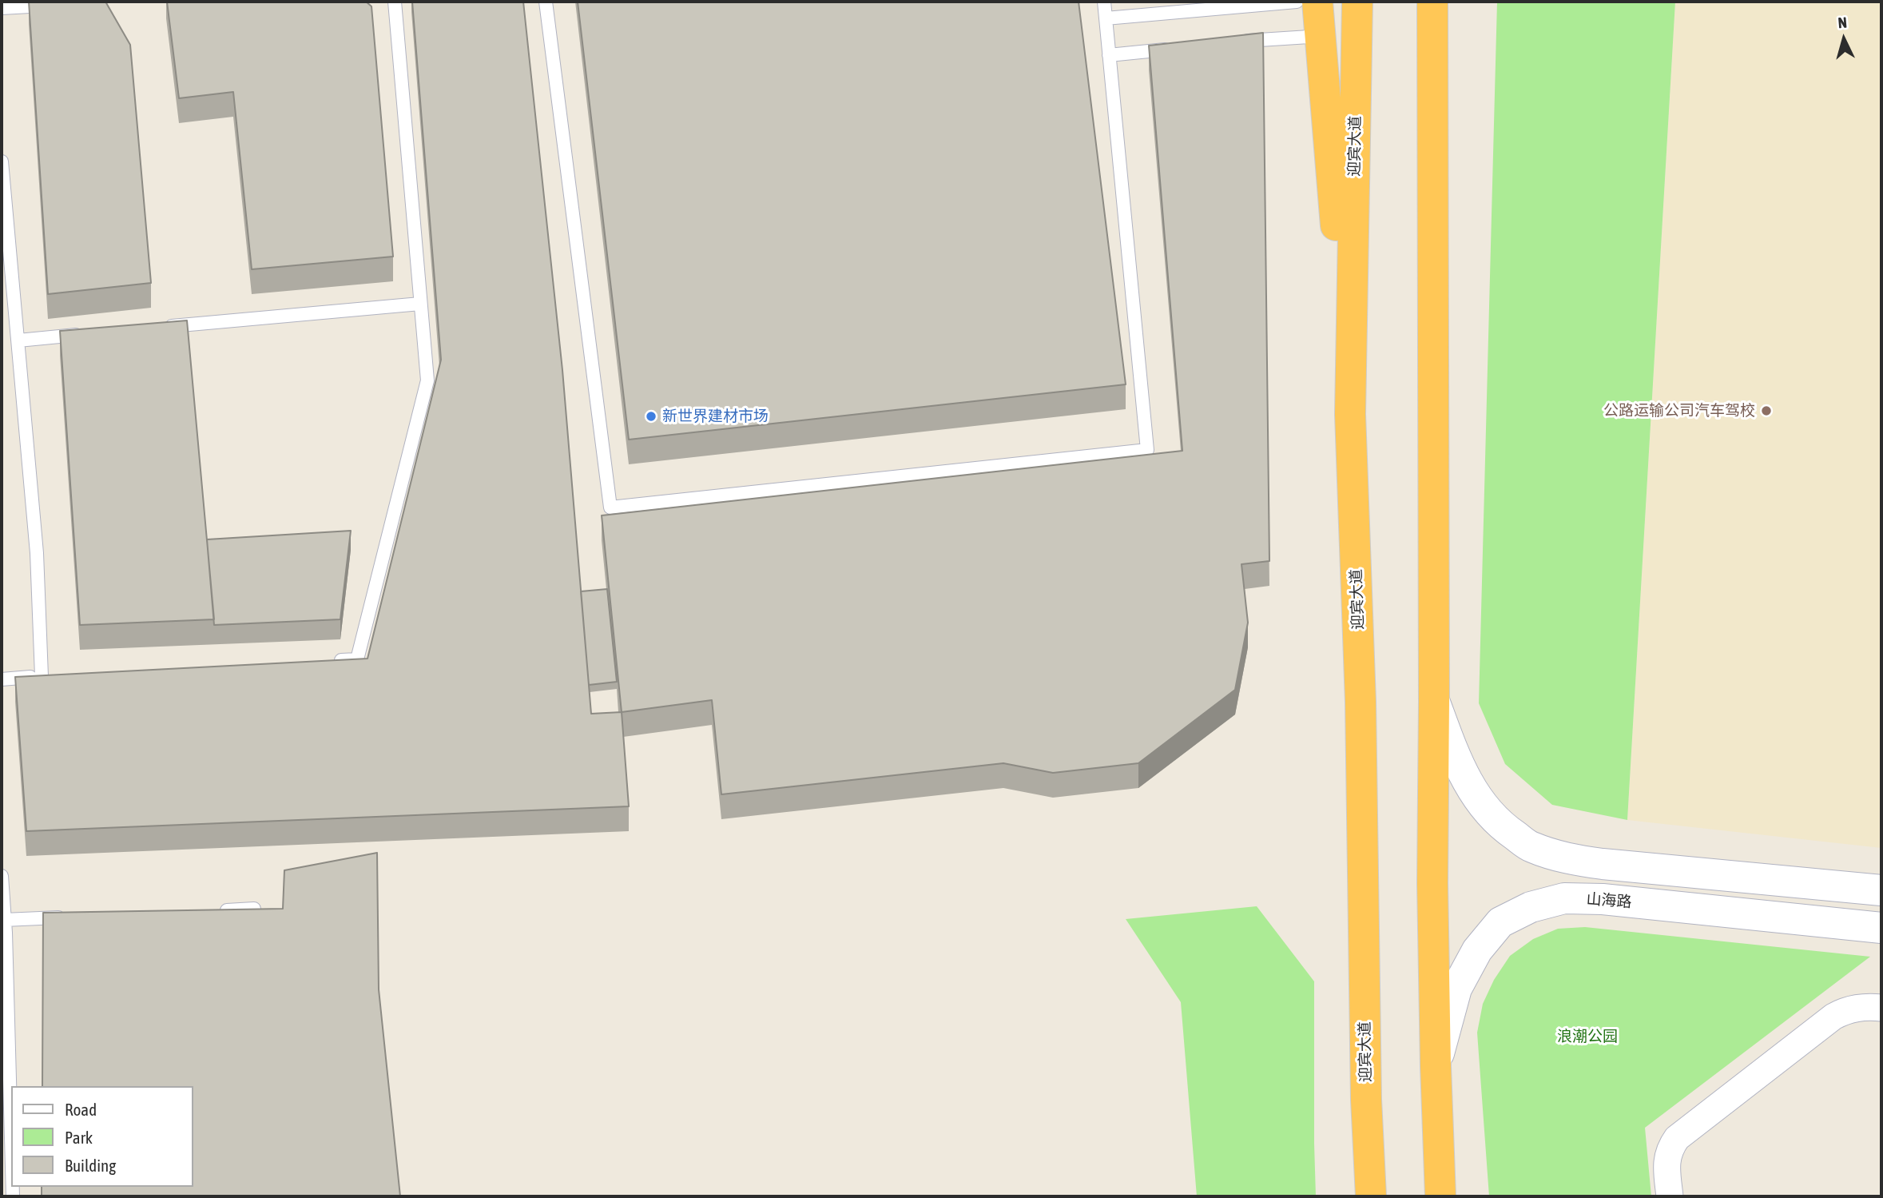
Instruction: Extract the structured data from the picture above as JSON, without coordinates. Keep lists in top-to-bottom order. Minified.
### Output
{"streets":{"highway":["迎宾大道"],"main road":["山海路"]},"parks":["浪潮公园"],"places":["公路运输公司汽车驾校","新世界建材市场"],"legend":["Road","Park","Building"],"north":"top"}
